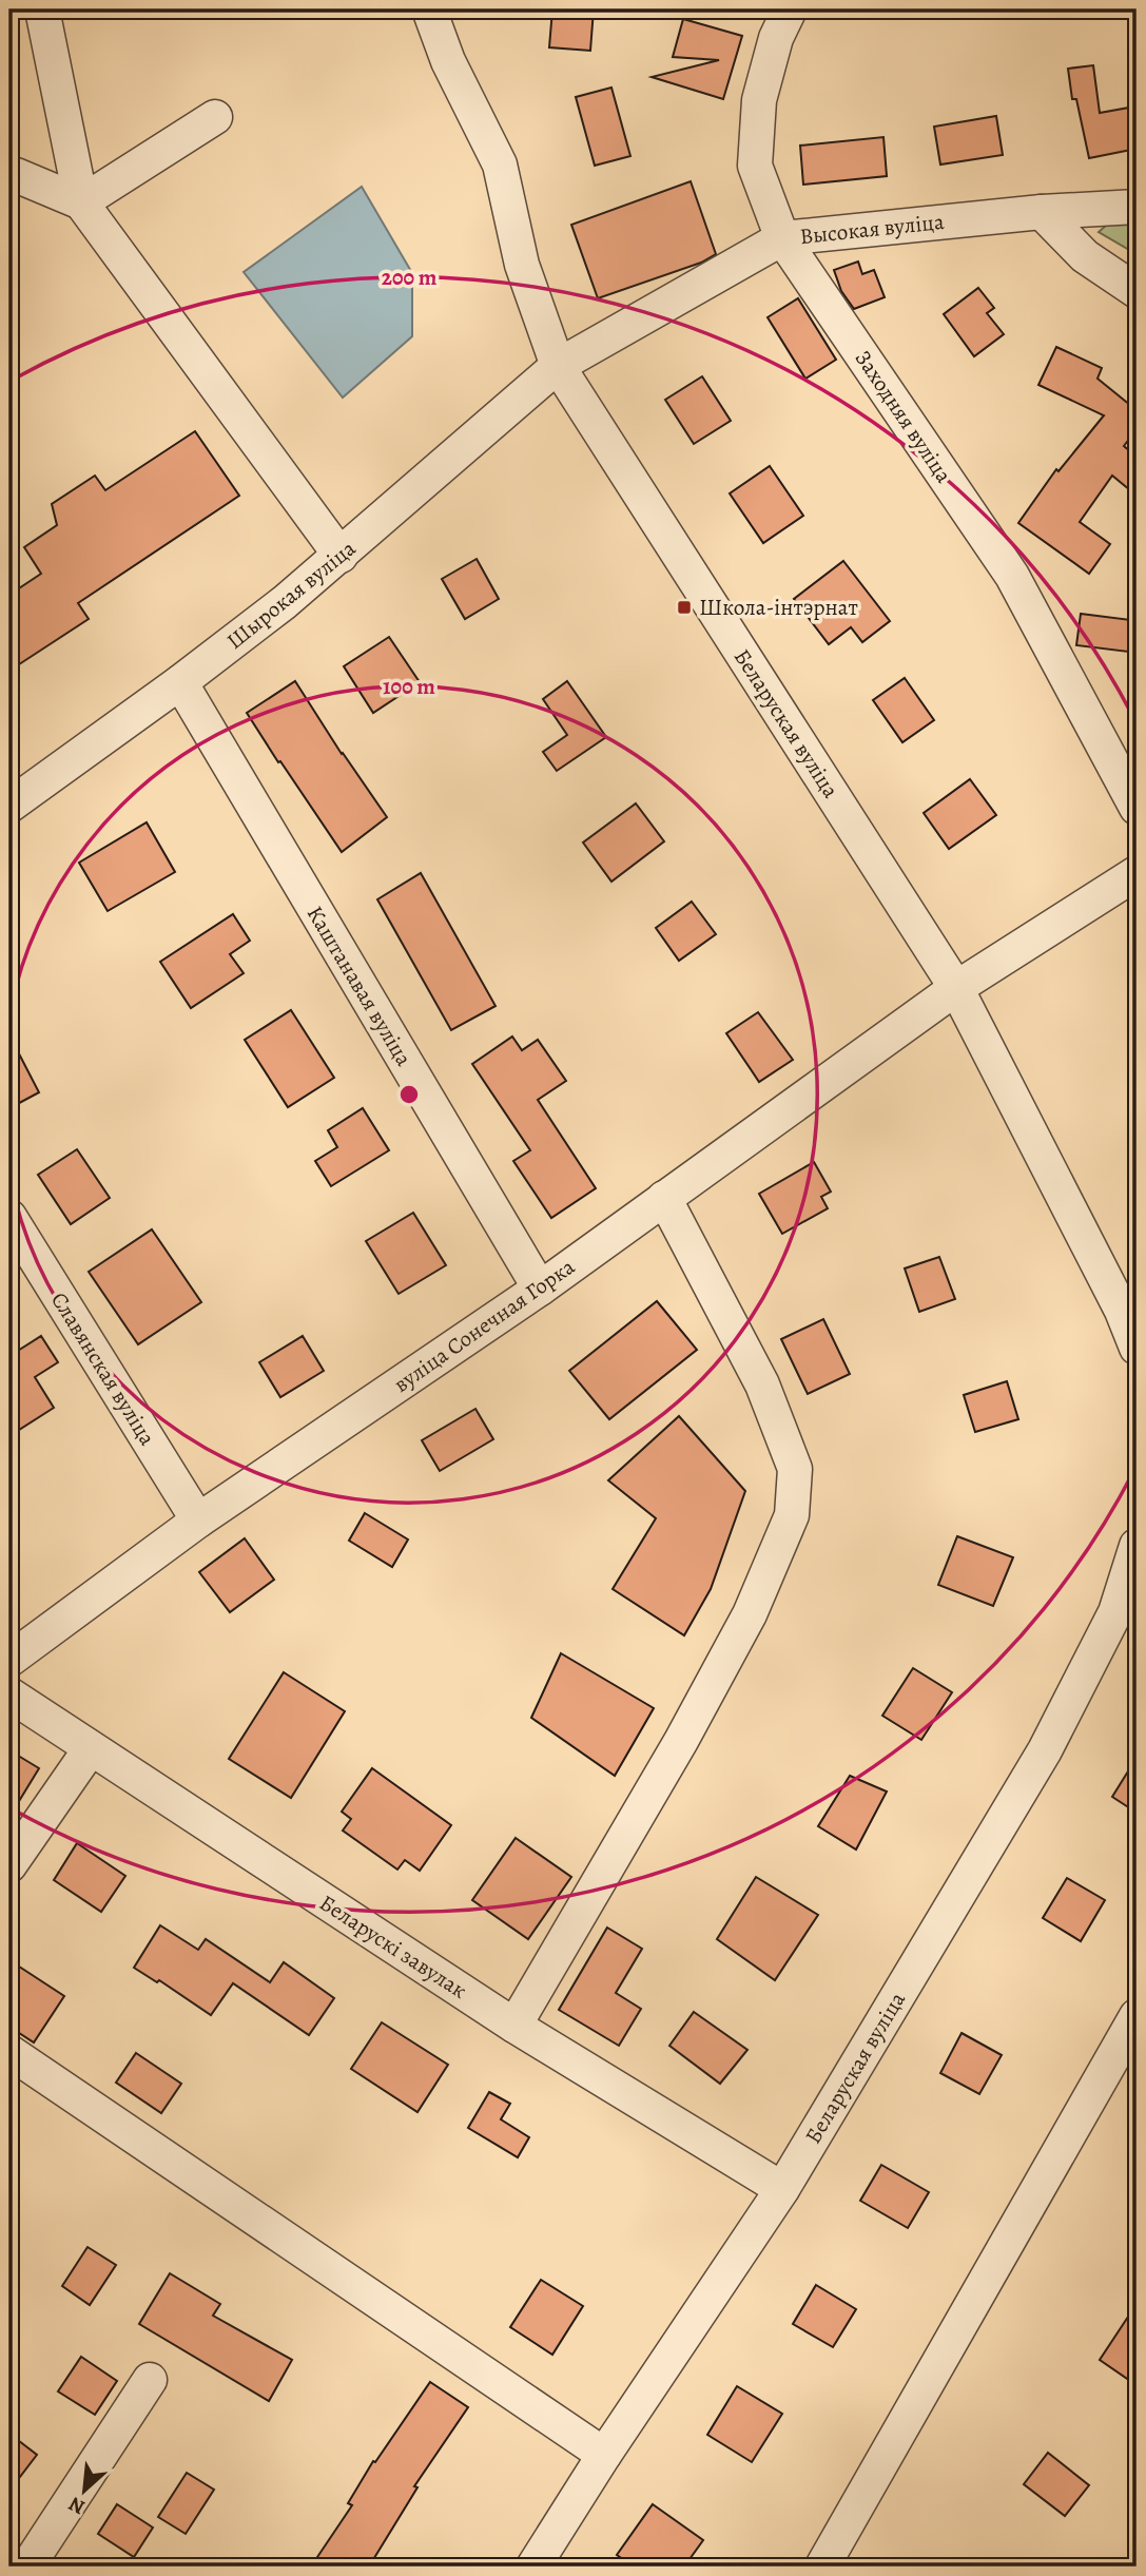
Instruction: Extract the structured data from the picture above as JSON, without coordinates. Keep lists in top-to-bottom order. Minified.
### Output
{"streets":{"street":["Высокая вуліца","Заходняя вуліца","Шырокая вуліца","Беларуская вуліца","Каштанавая вуліца","вуліца Сонечная Горка","Славянская вуліца","Беларускі завулак"]},"crossings":[["Высокая вуліца","Заходняя вуліца"],["Высокая вуліца","Шырокая вуліца"],["Высокая вуліца","Беларуская вуліца"],["Шырокая вуліца","Беларуская вуліца"],["Шырокая вуліца","Каштанавая вуліца"],["Беларуская вуліца","вуліца Сонечная Горка"],["Беларуская вуліца","Беларускі завулак"],["Каштанавая вуліца","вуліца Сонечная Горка"],["вуліца Сонечная Горка","Славянская вуліца"]],"places":{"transit":["Школа-інтэрнат"]},"north":"bottom left","rings":["200 m","100 m"]}
